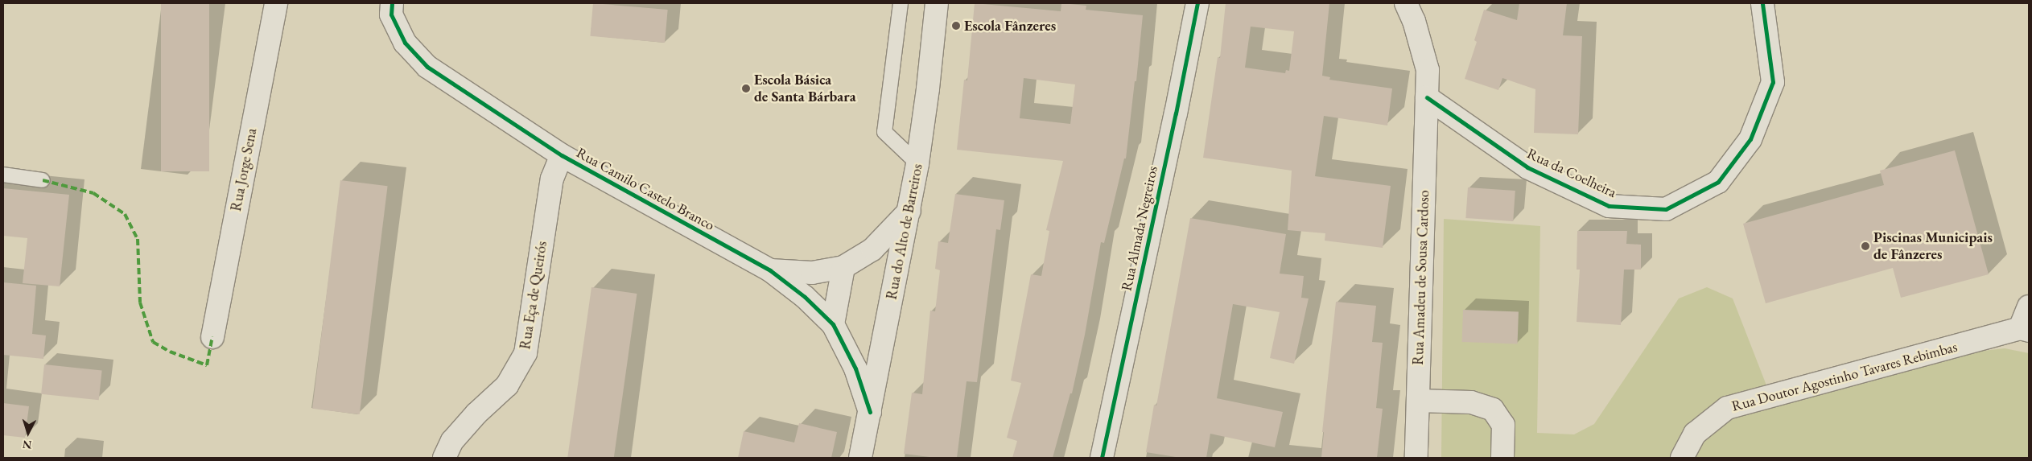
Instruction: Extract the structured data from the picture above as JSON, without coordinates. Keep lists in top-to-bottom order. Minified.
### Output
{"streets":{"street":["Rua Jorge Sena","Rua da Coelheira","Rua Camilo Castelo Branco","Rua Almada Negreiros","Rua do Alto de Barreiros","Rua Amadeu de Sousa Cardoso","Rua Eça de Queirós","Rua Doutor Agostinho Tavares Rebimbas"]},"crossings":[["Rua da Coelheira","Rua Amadeu de Sousa Cardoso"],["Rua Camilo Castelo Branco","Rua do Alto de Barreiros"],["Rua Camilo Castelo Branco","Rua Eça de Queirós"]],"places":["Escola Fânzeres","Escola Básica de Santa Bárbara","Piscinas Municipais de Fânzeres"],"north":"bottom"}
